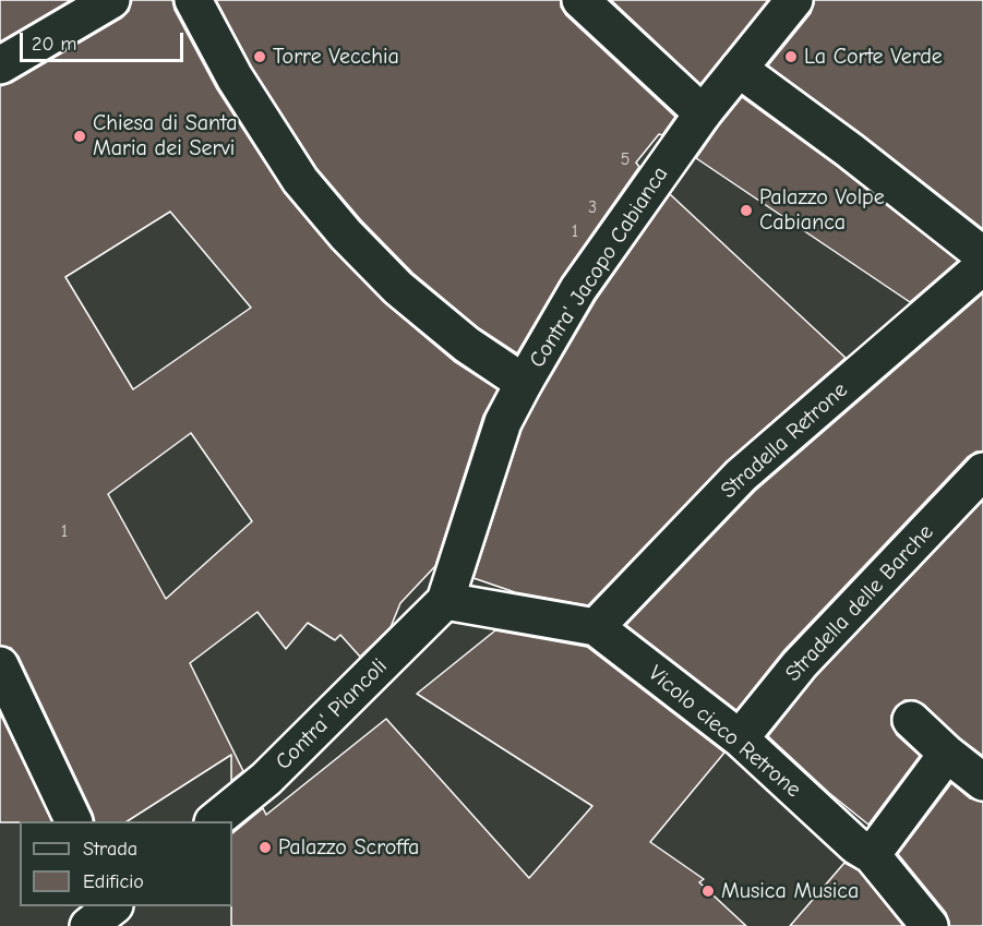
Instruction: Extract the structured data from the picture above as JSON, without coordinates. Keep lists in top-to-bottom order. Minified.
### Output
{"streets":{"street":["Contra' Jacopo Cabianca","Stradella Retrone","Stradella delle Barche","Contra' Piancoli","Vicolo cieco Retrone"]},"crossings":[["Contra' Jacopo Cabianca","Contra' Piancoli"],["Contra' Jacopo Cabianca","Vicolo cieco Retrone"],["Stradella Retrone","Vicolo cieco Retrone"],["Stradella delle Barche","Vicolo cieco Retrone"],["Contra' Piancoli","Vicolo cieco Retrone"]],"places":["Torre Vecchia","La Corte Verde","Chiesa di Santa Maria dei Servi","Palazzo Volpe Cabianca","Palazzo Scroffa","Musica Musica"],"house_numbers":["5","3","1","1"],"legend":["Strada","Edificio"],"scale_bar":"20 m"}
